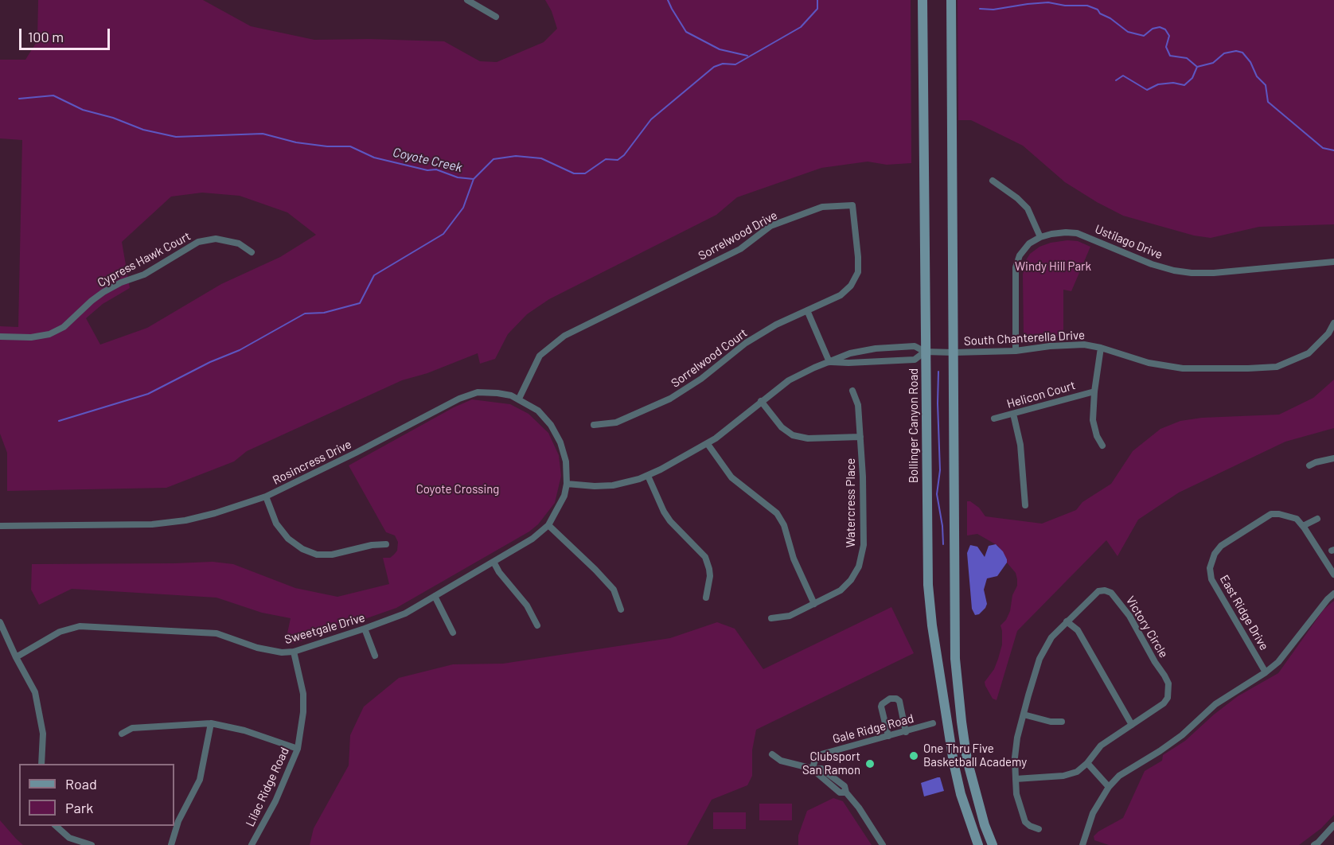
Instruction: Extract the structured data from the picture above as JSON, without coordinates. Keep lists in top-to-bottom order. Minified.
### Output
{"streets":{"main road":["Bollinger Canyon Road"],"street":["Sorrelwood Drive","Ustilago Drive","Cypress Hawk Court","South Chanterella Drive","Sorrelwood Court","Helicon Court","Rosincress Drive","Watercress Place","East Ridge Drive","Victory Circle","Sweetgale Drive","Gale Ridge Road","Lilac Ridge Road"]},"crossings":[["Sorrelwood Drive","Sorrelwood Court"],["Sorrelwood Drive","Rosincress Drive"],["Ustilago Drive","South Chanterella Drive"],["South Chanterella Drive","Bollinger Canyon Road"],["Rosincress Drive","Sweetgale Drive"],["Sweetgale Drive","Lilac Ridge Road"]],"water":["Coyote Creek"],"parks":["Windy Hill Park","Coyote Crossing"],"places":["One Thru Five Basketball Academy","Clubsport San Ramon"],"legend":["Road","Park"],"scale_bar":"100 m"}
